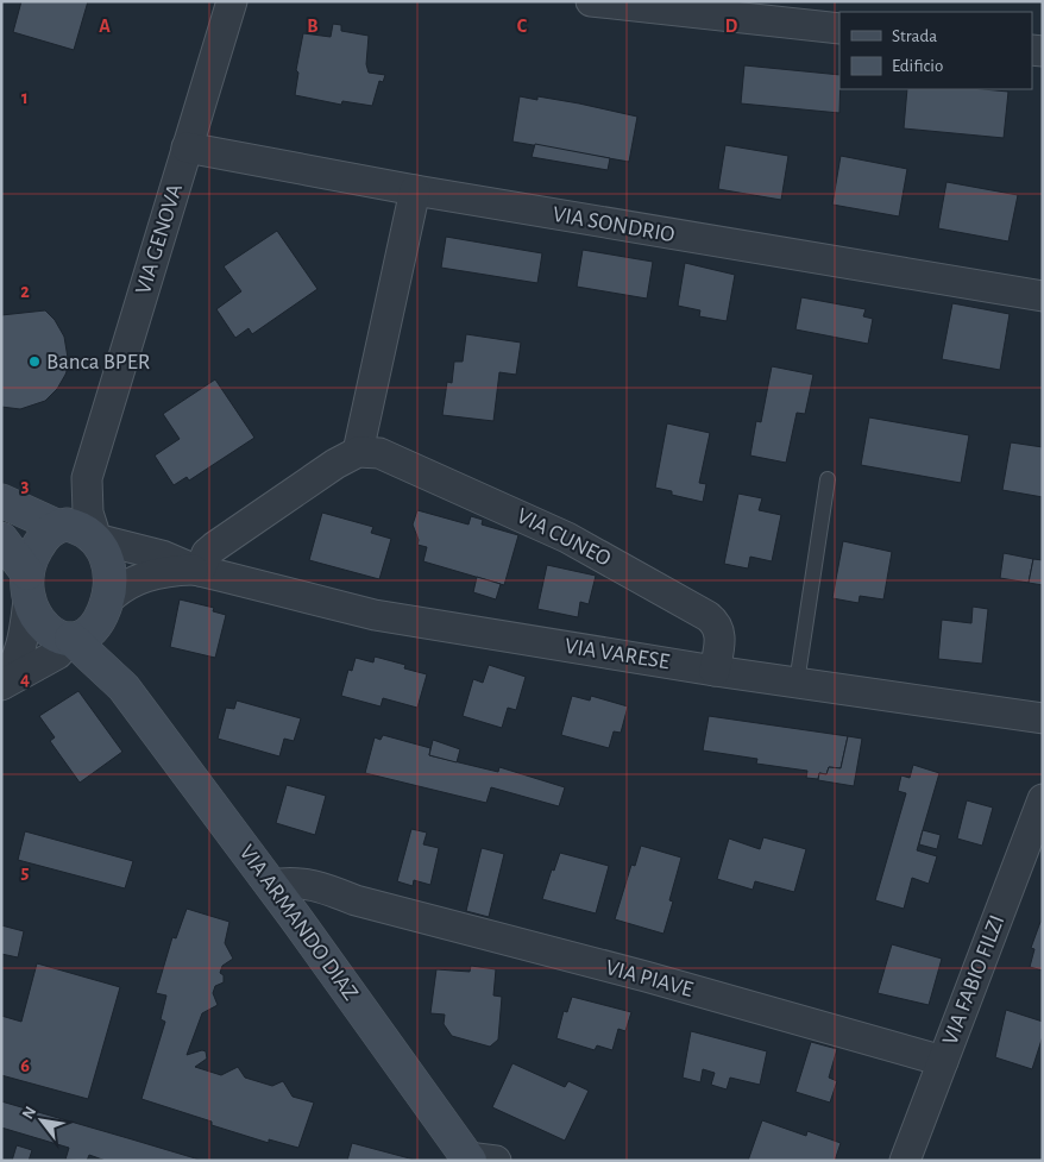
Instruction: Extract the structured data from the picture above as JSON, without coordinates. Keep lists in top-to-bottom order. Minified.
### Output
{"streets":{"street":["VIA SONDRIO","VIA GENOVA","VIA CUNEO","VIA VARESE","VIA ARMANDO DIAZ","VIA PIAVE","VIA FABIO FILZI"]},"crossings":[["VIA SONDRIO","VIA GENOVA"],["VIA GENOVA","VIA VARESE"],["VIA GENOVA","VIA ARMANDO DIAZ"],["VIA CUNEO","VIA VARESE"],["VIA VARESE","VIA ARMANDO DIAZ"],["VIA ARMANDO DIAZ","VIA PIAVE"],["VIA PIAVE","VIA FABIO FILZI"]],"places":["Banca BPER"],"legend":["Strada","Edificio"],"north":"top left","grid":{"columns":["A","B","C","D"],"rows":["1","2","3","4","5","6"]}}
